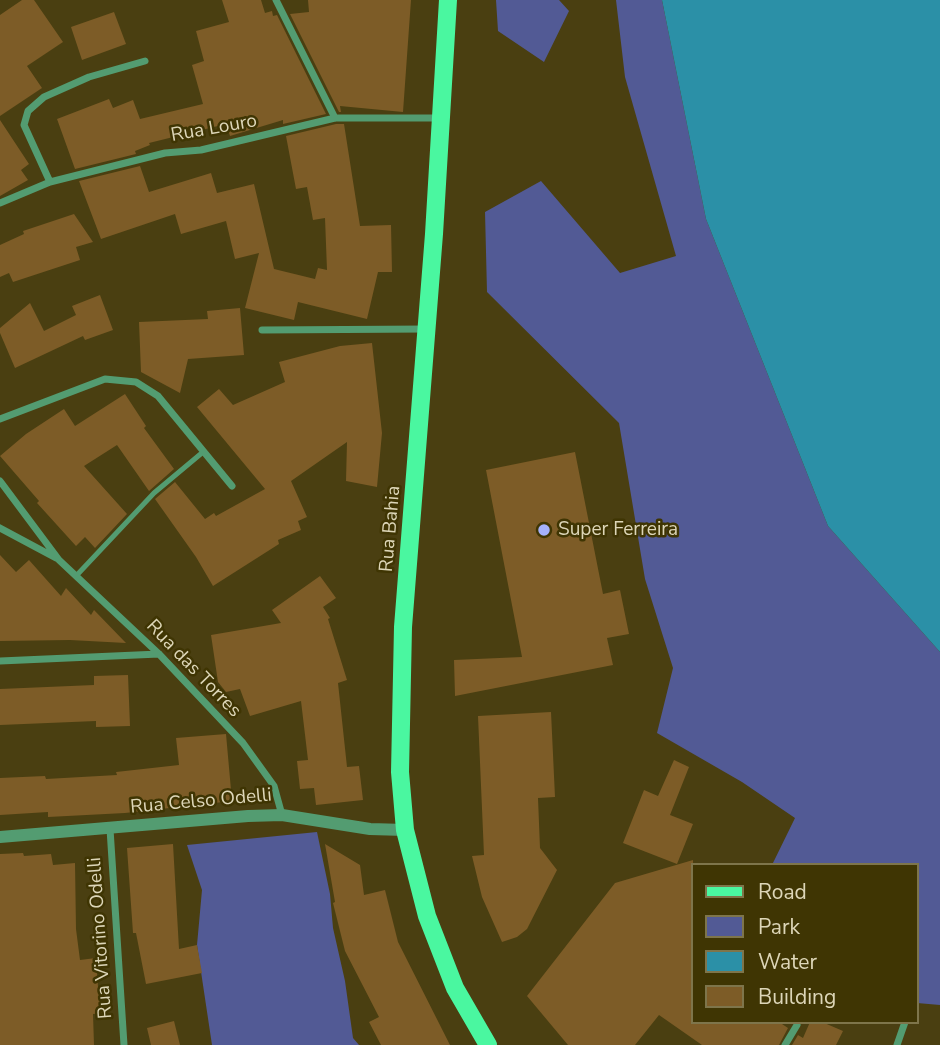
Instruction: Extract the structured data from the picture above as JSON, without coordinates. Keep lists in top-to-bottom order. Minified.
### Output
{"streets":{"main road":["Rua Bahia"],"street":["Rua Louro","Rua das Torres","Rua Celso Odelli","Rua Vitorino Odelli"]},"crossings":[["Rua Louro","Rua Bahia"],["Rua Bahia","Rua Celso Odelli"],["Rua das Torres","Rua Celso Odelli"],["Rua Celso Odelli","Rua Vitorino Odelli"]],"places":["Super Ferreira"],"legend":["Road","Park","Water","Building"]}
